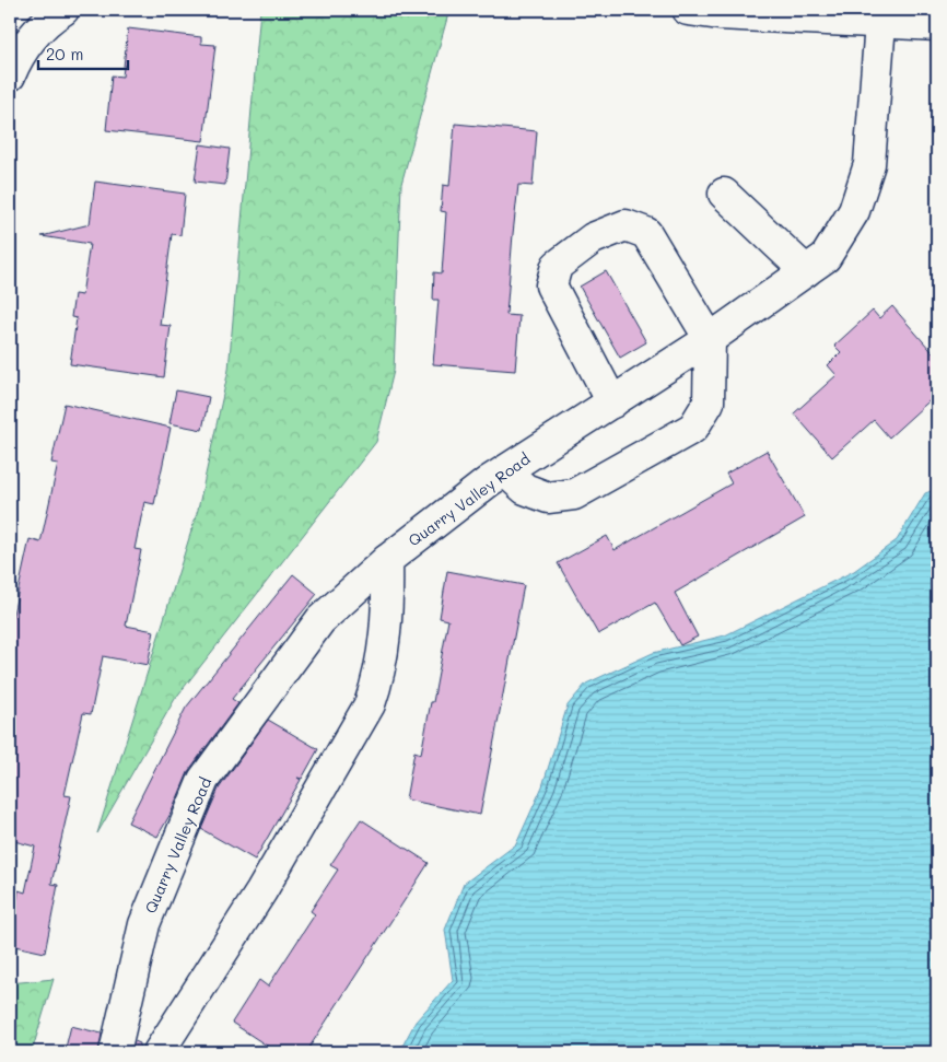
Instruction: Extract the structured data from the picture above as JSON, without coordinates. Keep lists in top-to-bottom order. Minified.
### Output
{"streets":{"street":["Quarry Valley Road"]},"scale_bar":"20 m"}
